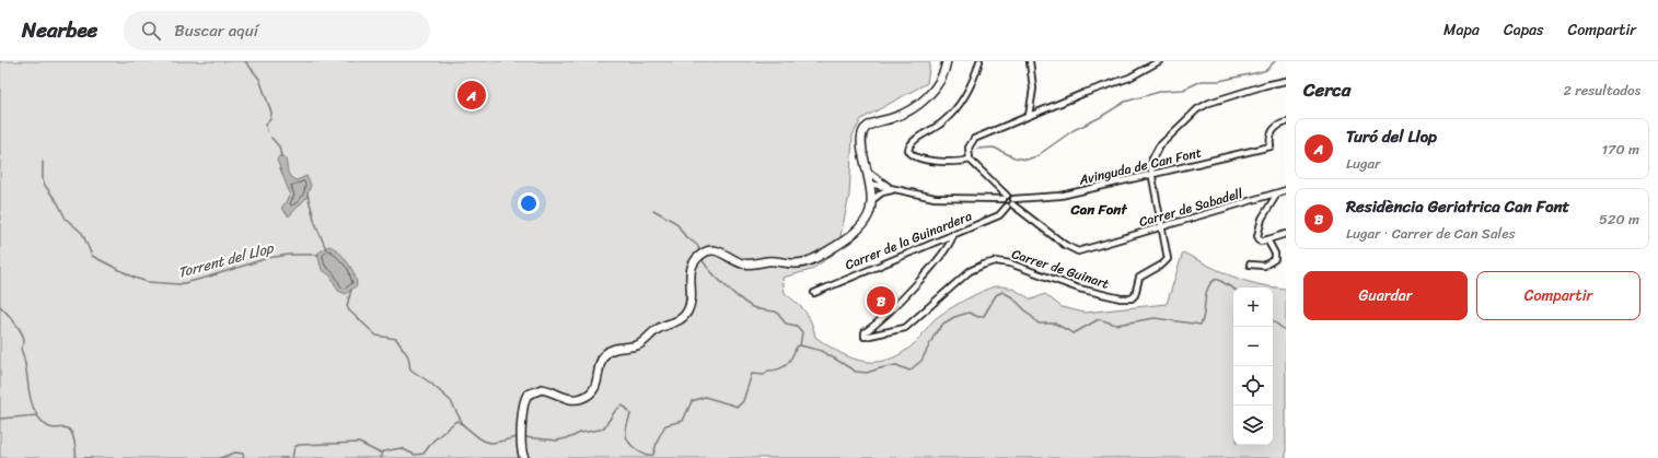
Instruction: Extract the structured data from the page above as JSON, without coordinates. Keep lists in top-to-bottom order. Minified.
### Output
{"streets":{"street":["Avinguda de Can Font","Carrer de Sabadell","Carrer de la Guinardera","Carrer de Guinart"]},"crossings":[["Avinguda de Can Font","Carrer de Guinart"],["Carrer de Sabadell","Carrer de Guinart"],["Carrer de la Guinardera","Carrer de Guinart"]],"districts":["Can Font"],"water":["Torrent del Llop"],"page":{"header":"Nearbee","search":"Buscar aquí","nav":["Mapa","Capas","Compartir"],"heading":["Cerca","2 resultados"],"pins":["A","B"],"list":[{"mark":"A","name":"Turó del Llop","note":"Lugar","value":"170 m"},{"mark":"B","name":"Residència Geriatrica Can Font","note":"Lugar · Carrer de Can Sales","value":"520 m"}],"buttons":["Guardar","Compartir"],"map_buttons":["+","−"]}}
